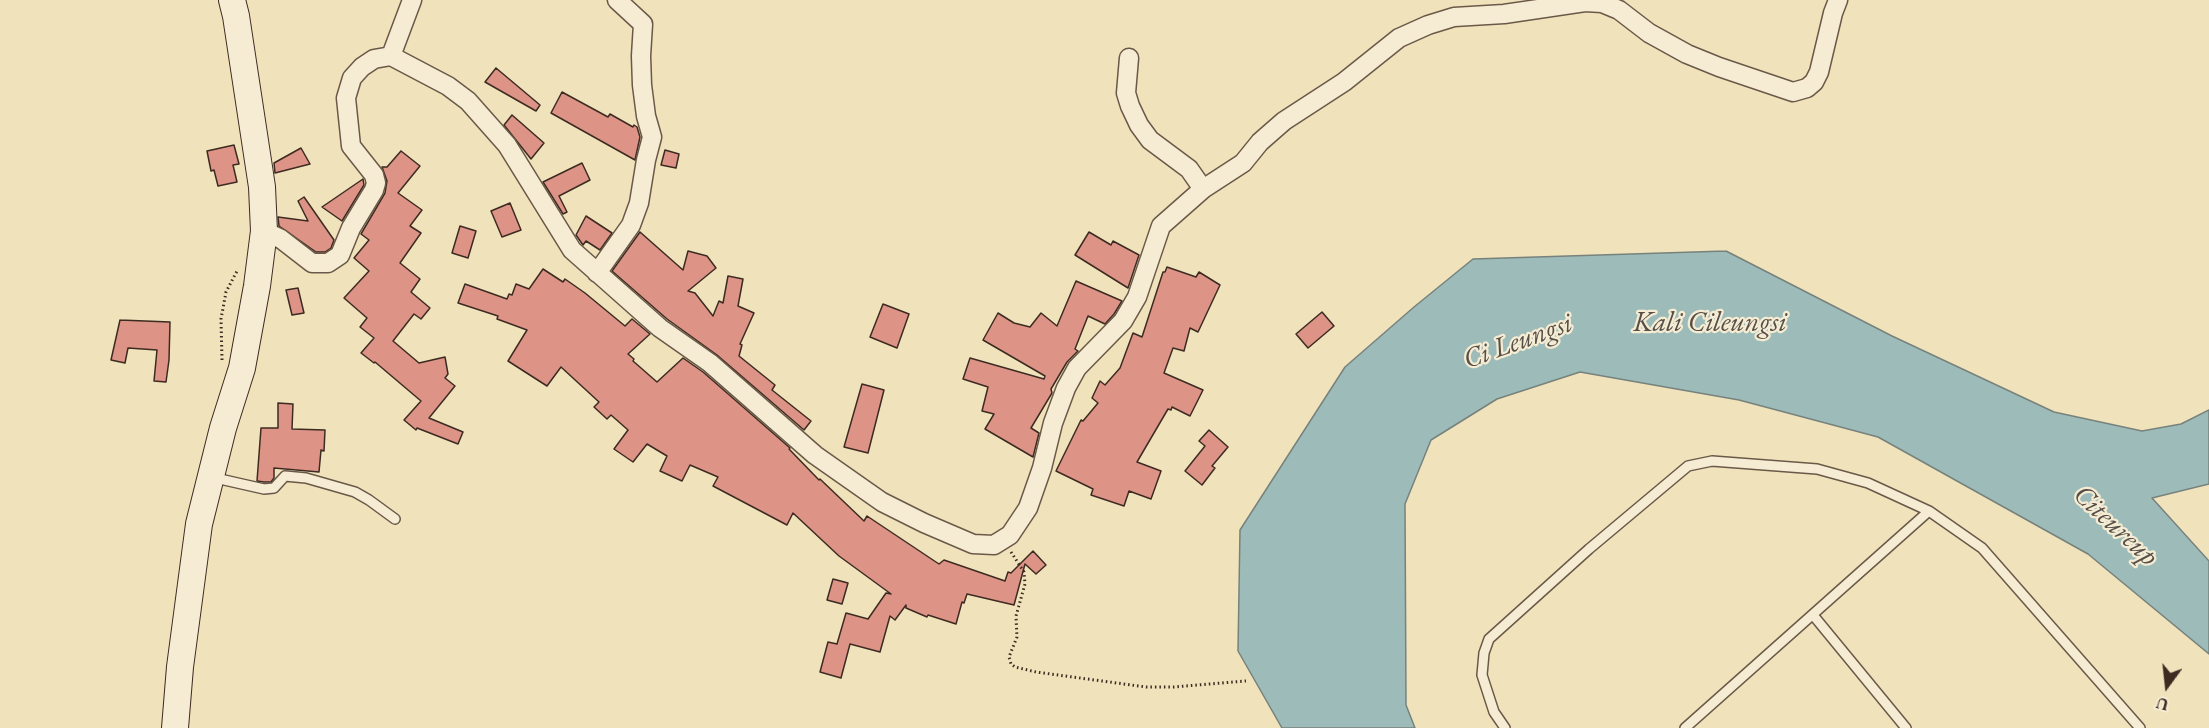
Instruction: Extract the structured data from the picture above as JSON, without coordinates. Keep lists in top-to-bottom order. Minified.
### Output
{"water":["Kali Cileungsi","Ci Leungsi","Citeureup"],"north":"bottom"}
